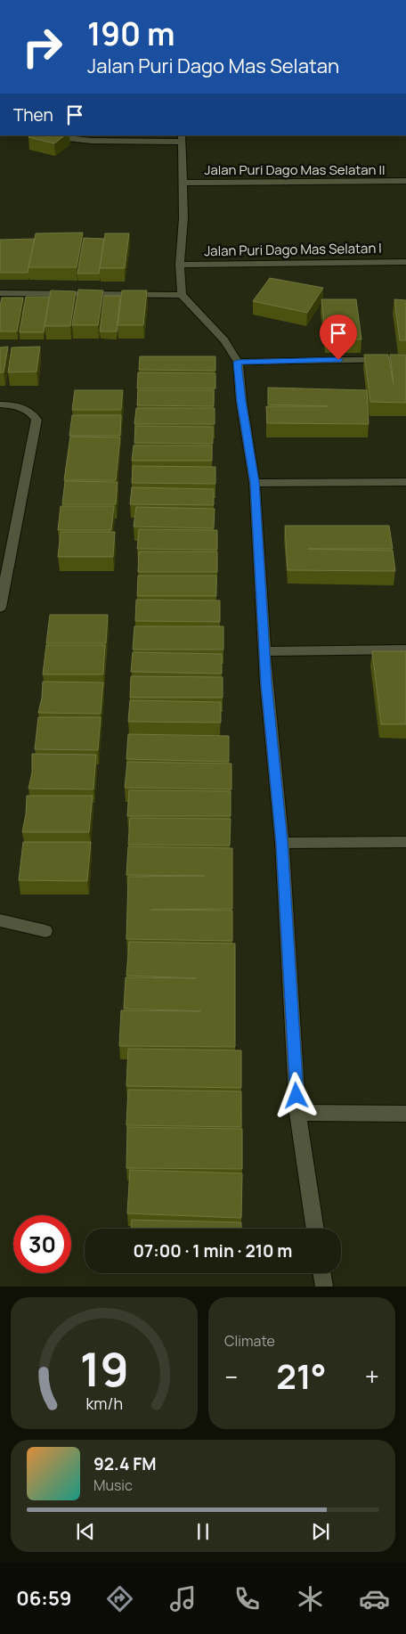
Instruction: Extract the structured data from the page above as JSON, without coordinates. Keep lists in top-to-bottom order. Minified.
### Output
{"streets":{"street":["Jalan Puri Dago Mas Selatan II","Jalan Puri Dago Mas Selatan I"]},"page":{"turn":["190 m","Jalan Puri Dago Mas Selatan"],"then":"Then","limit":"30","trip":"07:00 · 1 min · 210 m","tile":"Climate","heat":["−","21°","+"],"song":["92.4 FM","Music"],"tabs":"06:59","gauge":["19","km/h"]}}
